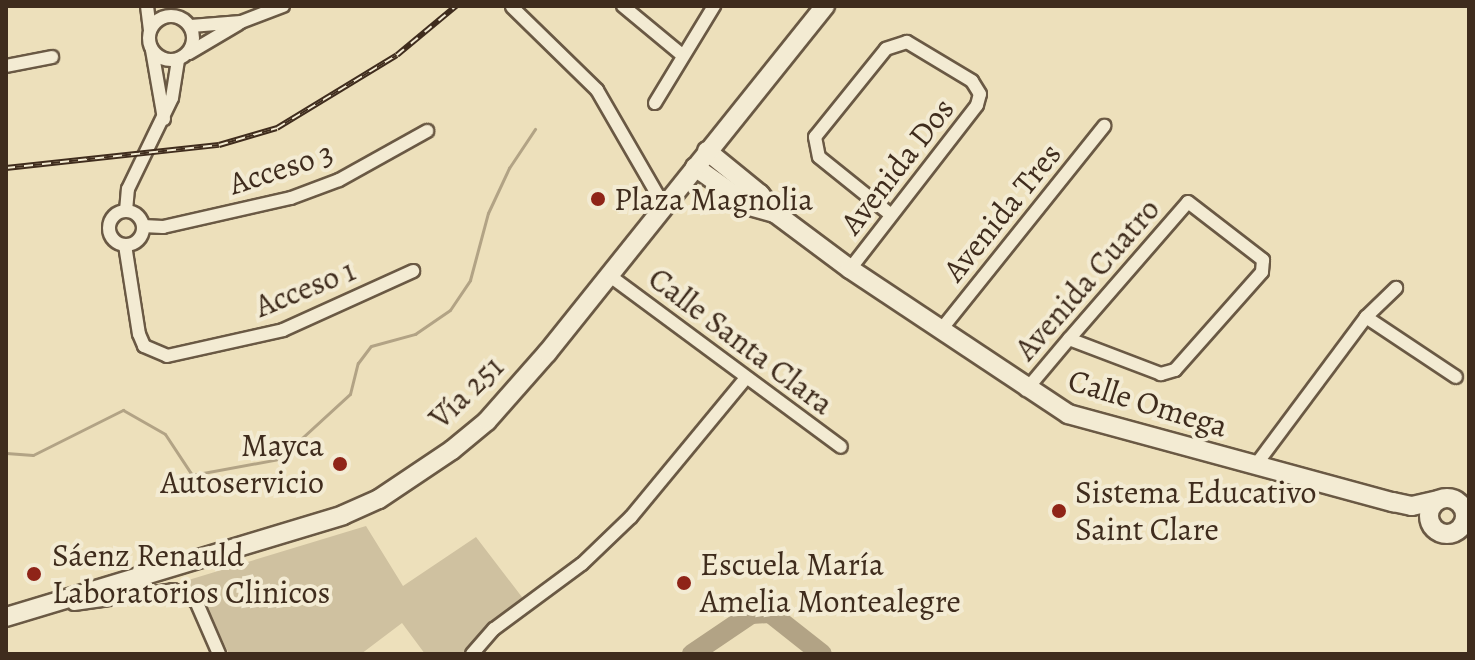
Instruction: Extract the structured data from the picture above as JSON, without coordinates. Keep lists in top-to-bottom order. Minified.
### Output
{"streets":{"main road":["Vía 251","Calle Omega"],"street":["Avenida Dos","Acceso 3","Avenida Tres","Avenida Cuatro","Acceso 1","Calle Santa Clara"]},"crossings":[["Avenida Dos","Calle Omega"],["Acceso 3","Acceso 1"],["Avenida Tres","Calle Omega"],["Avenida Cuatro","Calle Omega"],["Calle Santa Clara","Vía 251"],["Vía 251","Calle Omega"]],"places":["Plaza Magnolia","Mayca Autoservicio","Sistema Educativo Saint Clare","Sáenz Renauld Laboratorios Clinicos","Escuela María Amelia Montealegre"]}
